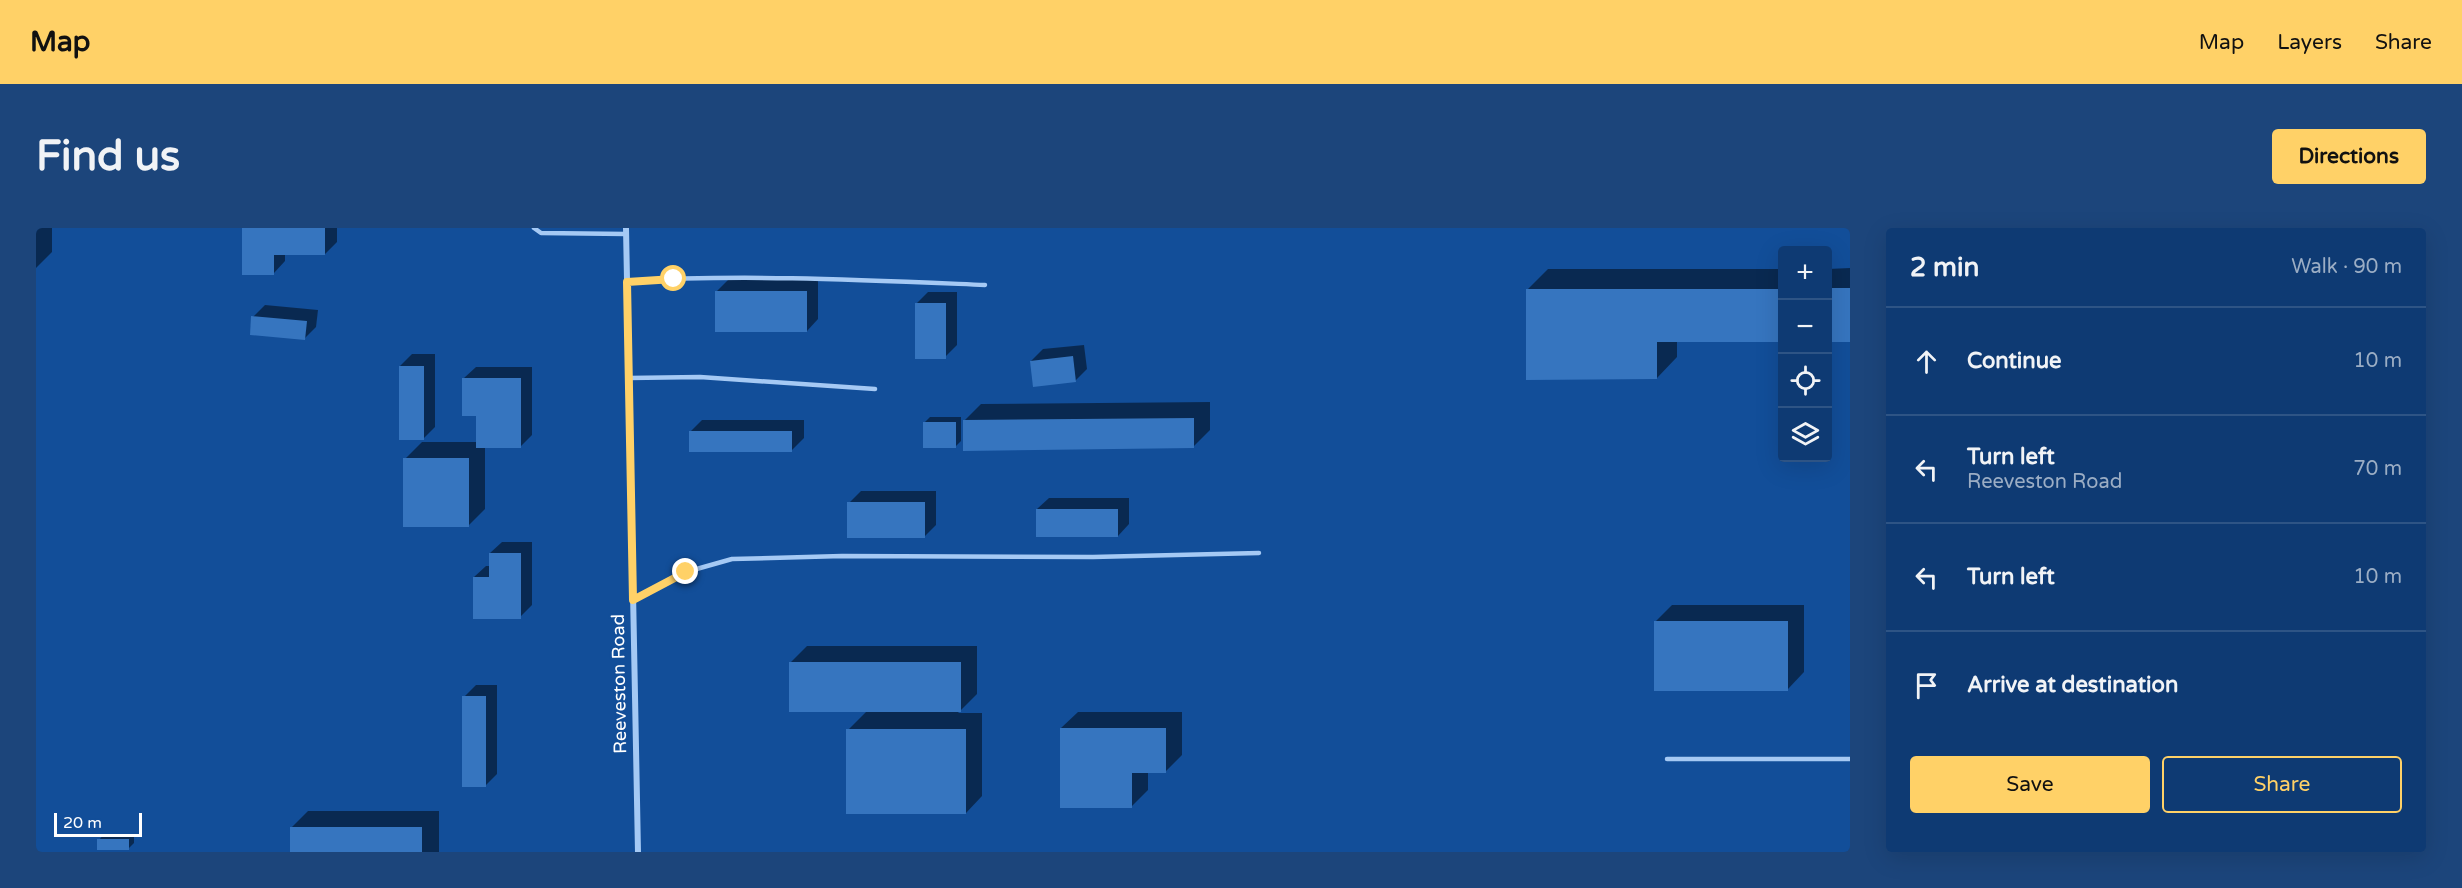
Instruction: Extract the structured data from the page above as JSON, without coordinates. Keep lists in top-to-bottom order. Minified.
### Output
{"streets":{"street":["Reeveston Road"]},"scale_bar":"20 m","page":{"header":"Map","nav":["Map","Layers","Share"],"buttons":["Directions",["Save","Share"]],"title":"Find us","heading":["2 min","Walk · 90 m"],"map_buttons":["+","−"],"list":[["Continue","10 m"],["Turn left","Reeveston Road","70 m"],["Turn left","10 m"],"Arrive at destination"],"scale":"20 m"}}
